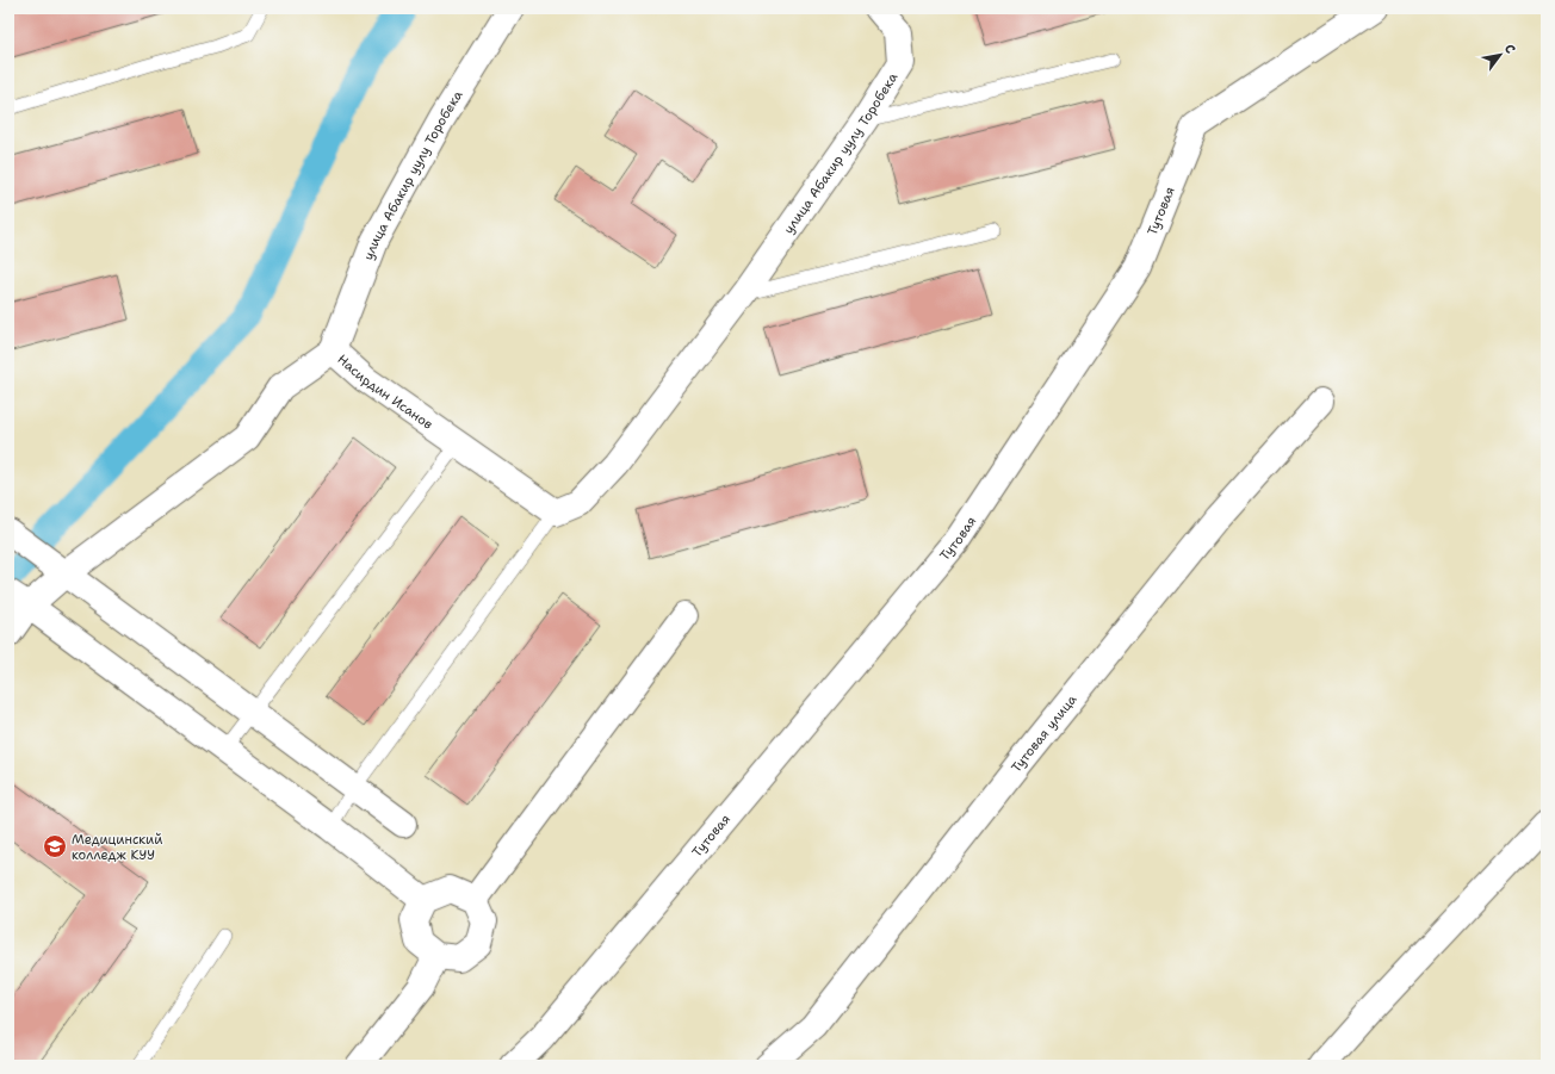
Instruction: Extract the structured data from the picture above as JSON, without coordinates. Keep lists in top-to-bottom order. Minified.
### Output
{"streets":{"street":["улица Абакир уулу Торобека","Тутовая","Насирдин Исанов","Тутовая улица"]},"crossings":[["улица Абакир уулу Торобека","Насирдин Исанов"]],"places":{"school or university":["Медицинский колледж КУУ"]},"north":"top right"}
